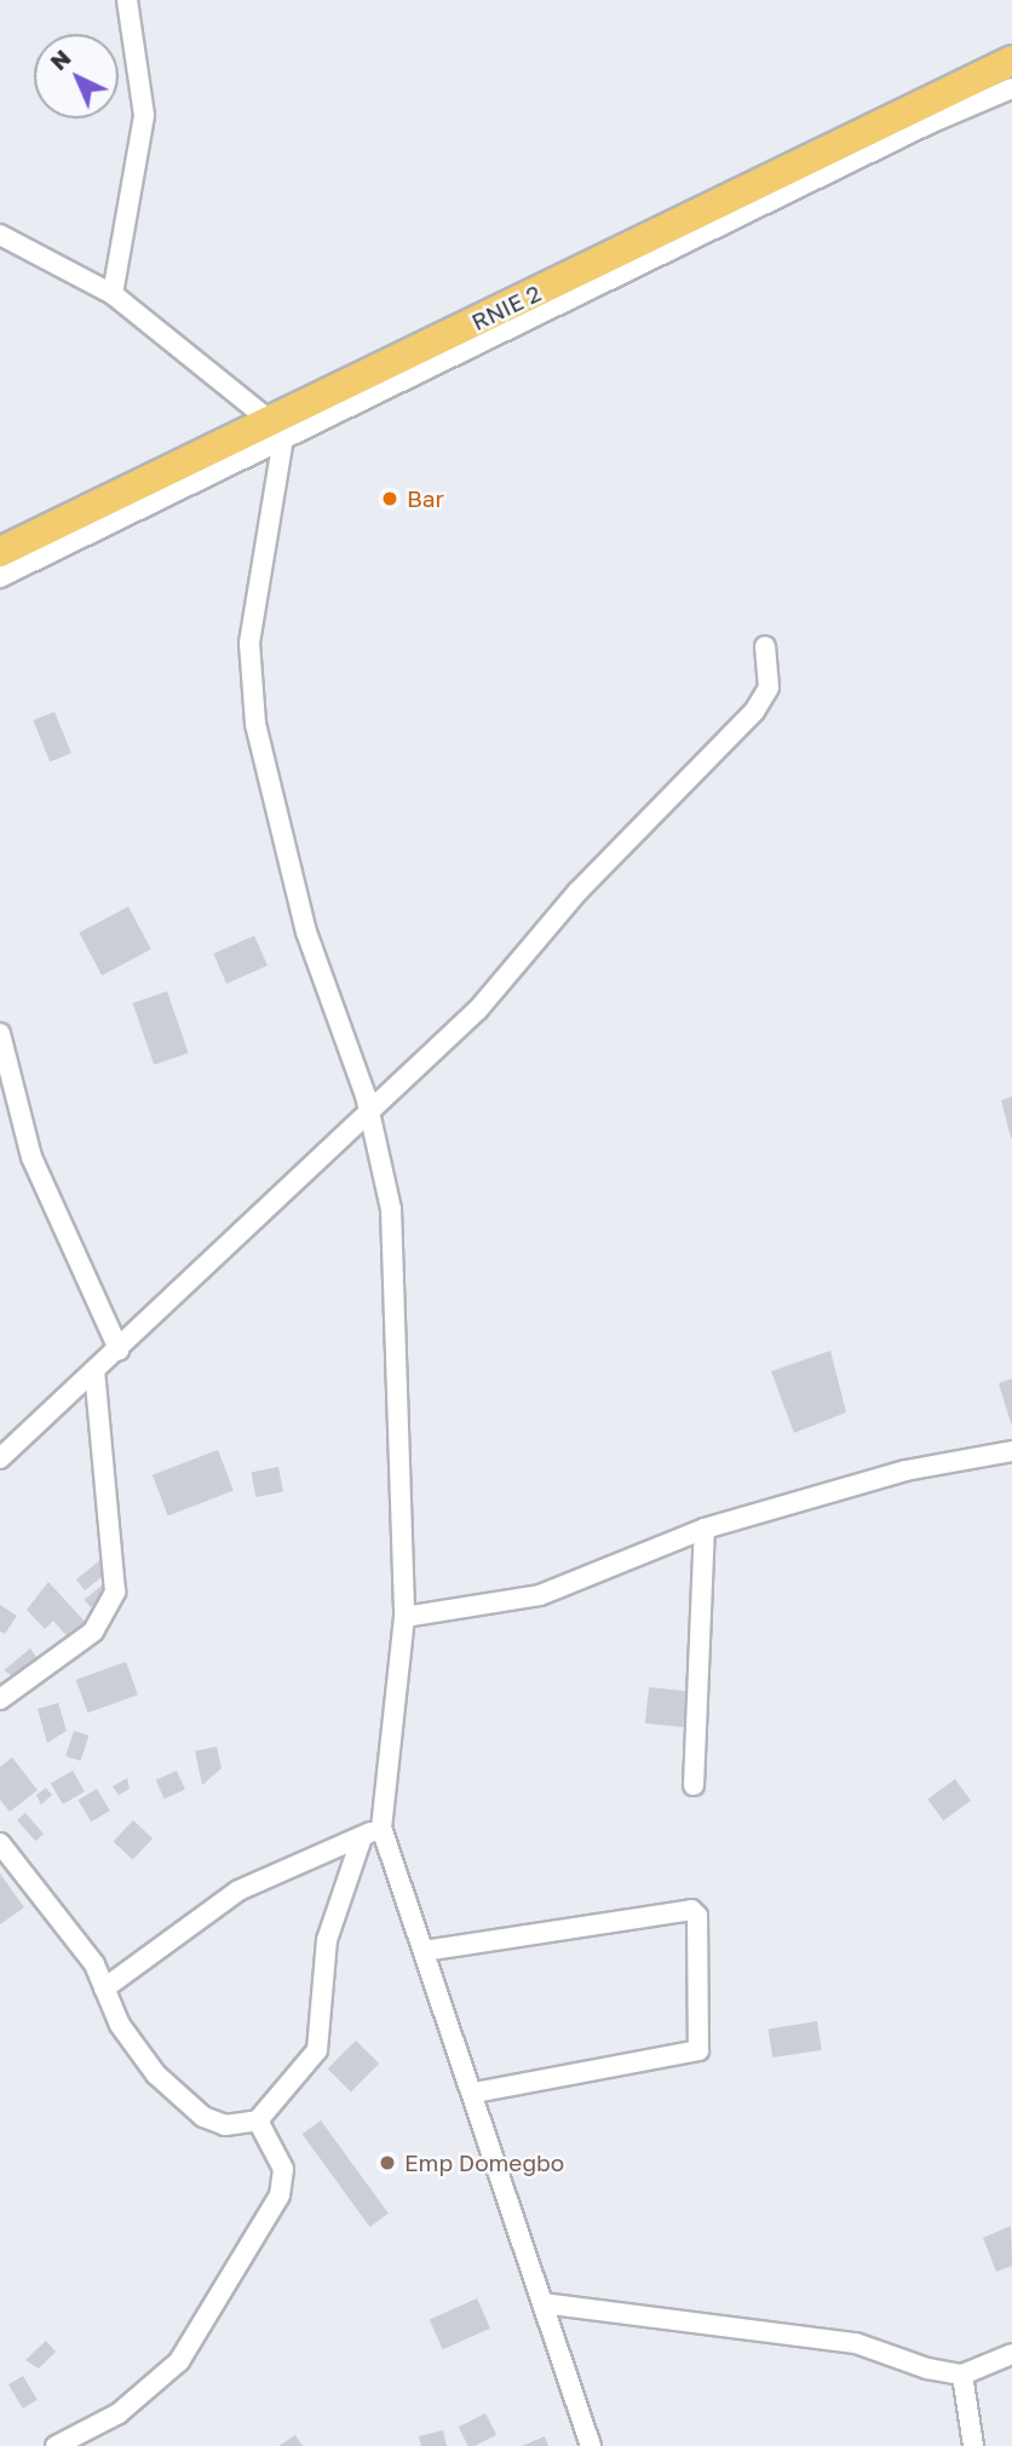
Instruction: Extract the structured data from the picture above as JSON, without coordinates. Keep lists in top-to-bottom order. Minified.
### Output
{"streets":{"highway":["RNIE 2"]},"places":["Bar","Emp Domegbo"],"north":"top left"}
